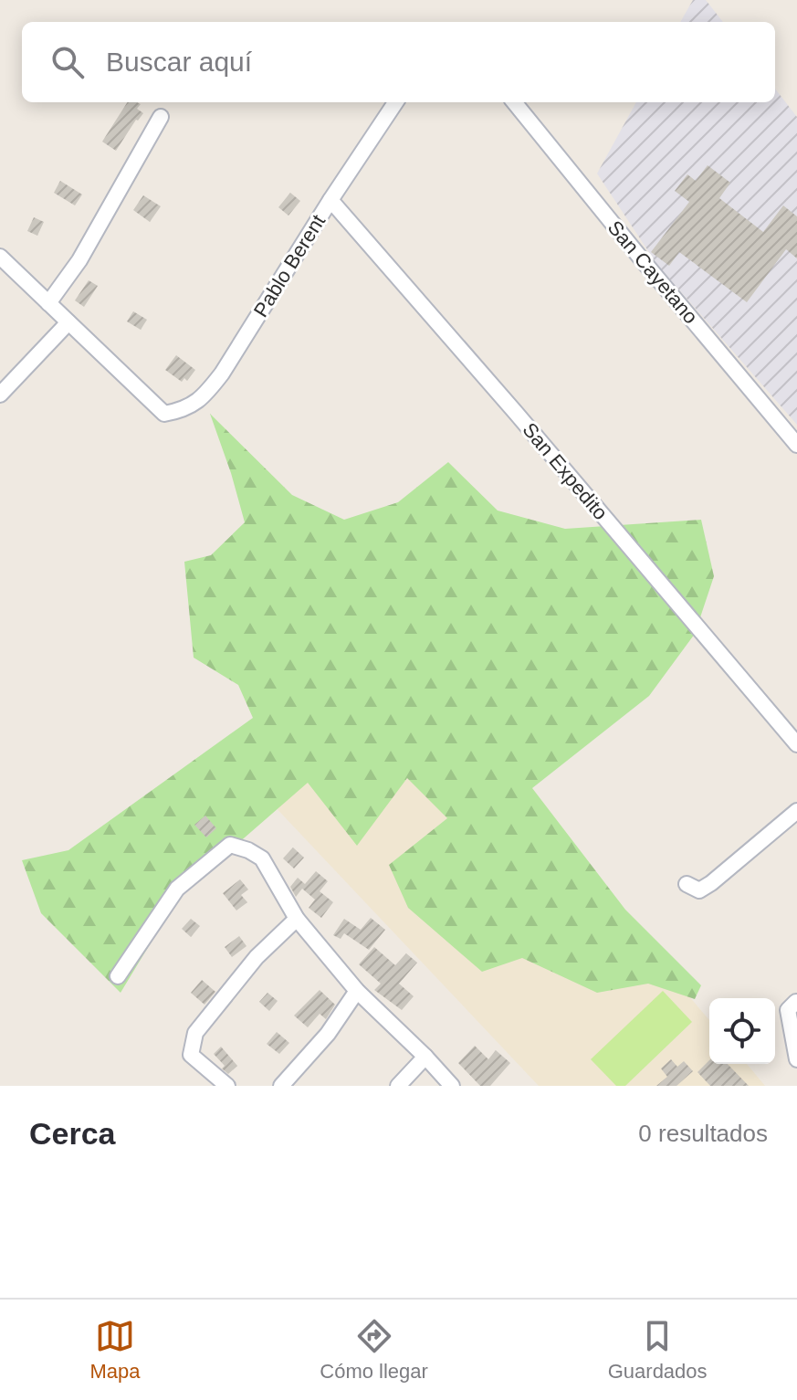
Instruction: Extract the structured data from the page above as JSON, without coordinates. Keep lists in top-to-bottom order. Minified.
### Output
{"streets":{"street":["Pablo Berent","San Cayetano","San Expedito"]},"crossings":[["Pablo Berent","San Expedito"]],"page":{"search":"Buscar aquí","heading":["Cerca","0 resultados"],"nav":["Mapa","Cómo llegar","Guardados"]}}
